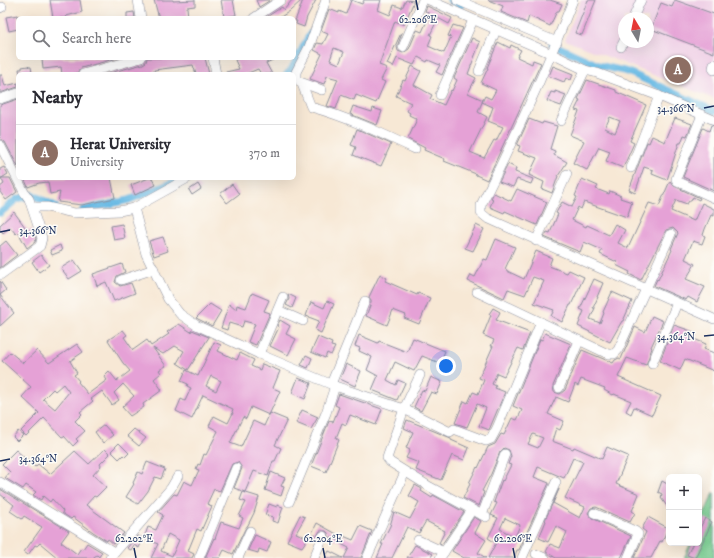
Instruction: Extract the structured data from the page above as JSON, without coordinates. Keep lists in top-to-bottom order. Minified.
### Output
{"north":"top","page":{"search":"Search here","pins":"A","heading":"Nearby","list":[{"mark":"A","name":"Herat University","note":"University","value":"370 m"}],"map_buttons":["+","−"]},"coordinates":["62.206°E","34.366°N","34.364°N","62.202°E","62.204°E"]}
